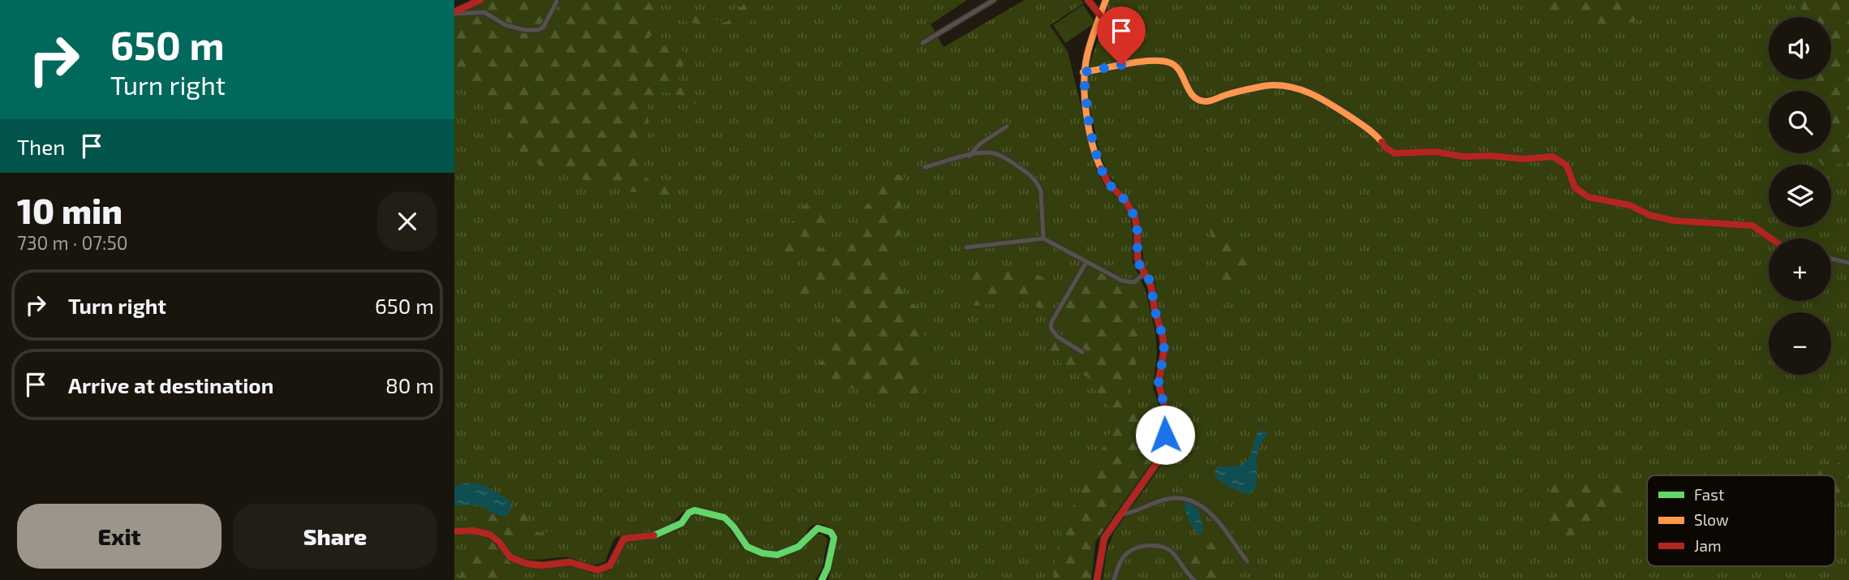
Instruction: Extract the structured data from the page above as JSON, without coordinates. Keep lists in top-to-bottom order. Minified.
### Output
{"legend":["Fast","Slow","Jam"],"page":{"turn":["650 m","Turn right"],"map_buttons":["+","−"],"then":"Then","heading":["10 min","730 m · 07:50"],"list":[{"name":"Turn right","value":"650 m"},{"name":"Arrive at destination","value":"80 m"}],"buttons":["Exit","Share"]}}
